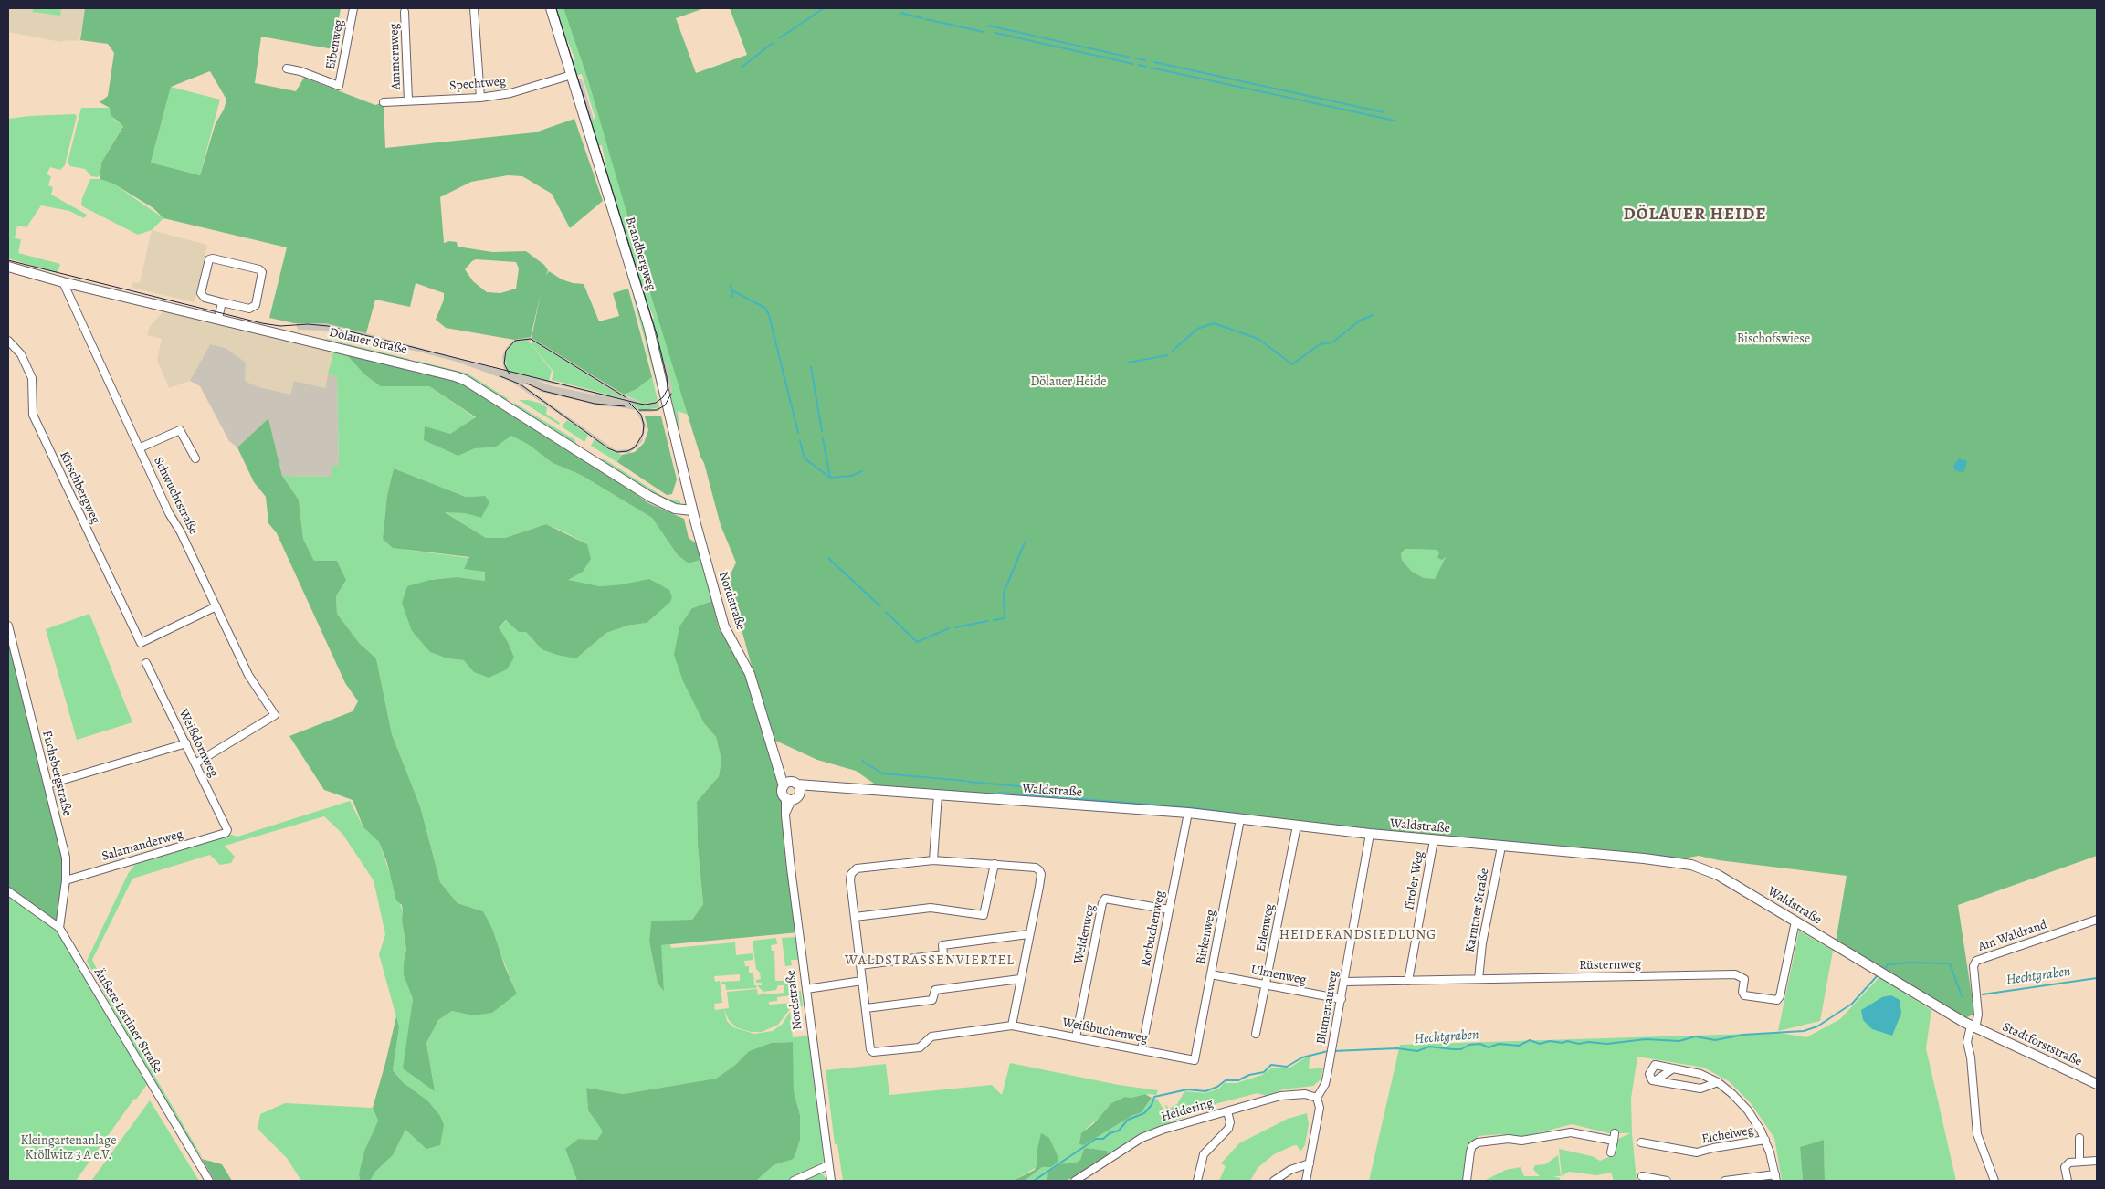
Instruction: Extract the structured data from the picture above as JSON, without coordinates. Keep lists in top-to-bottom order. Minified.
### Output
{"streets":{"main road":["Brandbergweg","Dölauer Straße","Nordstraße","Waldstraße","Stadtforststraße"],"street":["Eibenweg","Ammernweg","Spechtweg","Kirschbergweg","Schwuchtstraße","Weißdornweg","Fuchsbergstraße","Salamanderweg","Tiroler Weg","Kärntner Straße","Erlenweg","Rotbuchenweg","Weidenweg","Am Waldrand","Birkenweg","Rüsternweg","Ulmenweg","Blumenauweg","Äußere Lettiner Straße","Weißbuchenweg","Heidering","Eichelweg"]},"crossings":[["Ammernweg","Spechtweg"],["Spechtweg","Brandbergweg"],["Brandbergweg","Dölauer Straße"],["Brandbergweg","Nordstraße"],["Dölauer Straße","Schwuchtstraße"],["Dölauer Straße","Nordstraße"],["Kirschbergweg","Schwuchtstraße"],["Schwuchtstraße","Weißdornweg"],["Nordstraße","Waldstraße"],["Weißdornweg","Salamanderweg"],["Fuchsbergstraße","Salamanderweg"],["Fuchsbergstraße","Äußere Lettiner Straße"],["Waldstraße","Tiroler Weg"],["Waldstraße","Kärntner Straße"],["Waldstraße","Erlenweg"],["Waldstraße","Rotbuchenweg"],["Waldstraße","Am Waldrand"],["Waldstraße","Birkenweg"],["Waldstraße","Rüsternweg"],["Waldstraße","Blumenauweg"],["Waldstraße","Stadtforststraße"],["Tiroler Weg","Rüsternweg"],["Kärntner Straße","Rüsternweg"],["Erlenweg","Ulmenweg"],["Rotbuchenweg","Weidenweg"],["Rotbuchenweg","Weißbuchenweg"],["Weidenweg","Weißbuchenweg"],["Am Waldrand","Stadtforststraße"],["Birkenweg","Ulmenweg"],["Birkenweg","Weißbuchenweg"],["Rüsternweg","Blumenauweg"],["Ulmenweg","Blumenauweg"],["Blumenauweg","Heidering"]],"districts":["DÖLAUER HEIDE","HEIDERANDSIEDLUNG","WALDSTRASSENVIERTEL"],"water":["Hechtgraben"],"parks":["Bischofswiese","Dölauer Heide","Kleingartenanlage Kröllwitz 3 A e.V."]}
